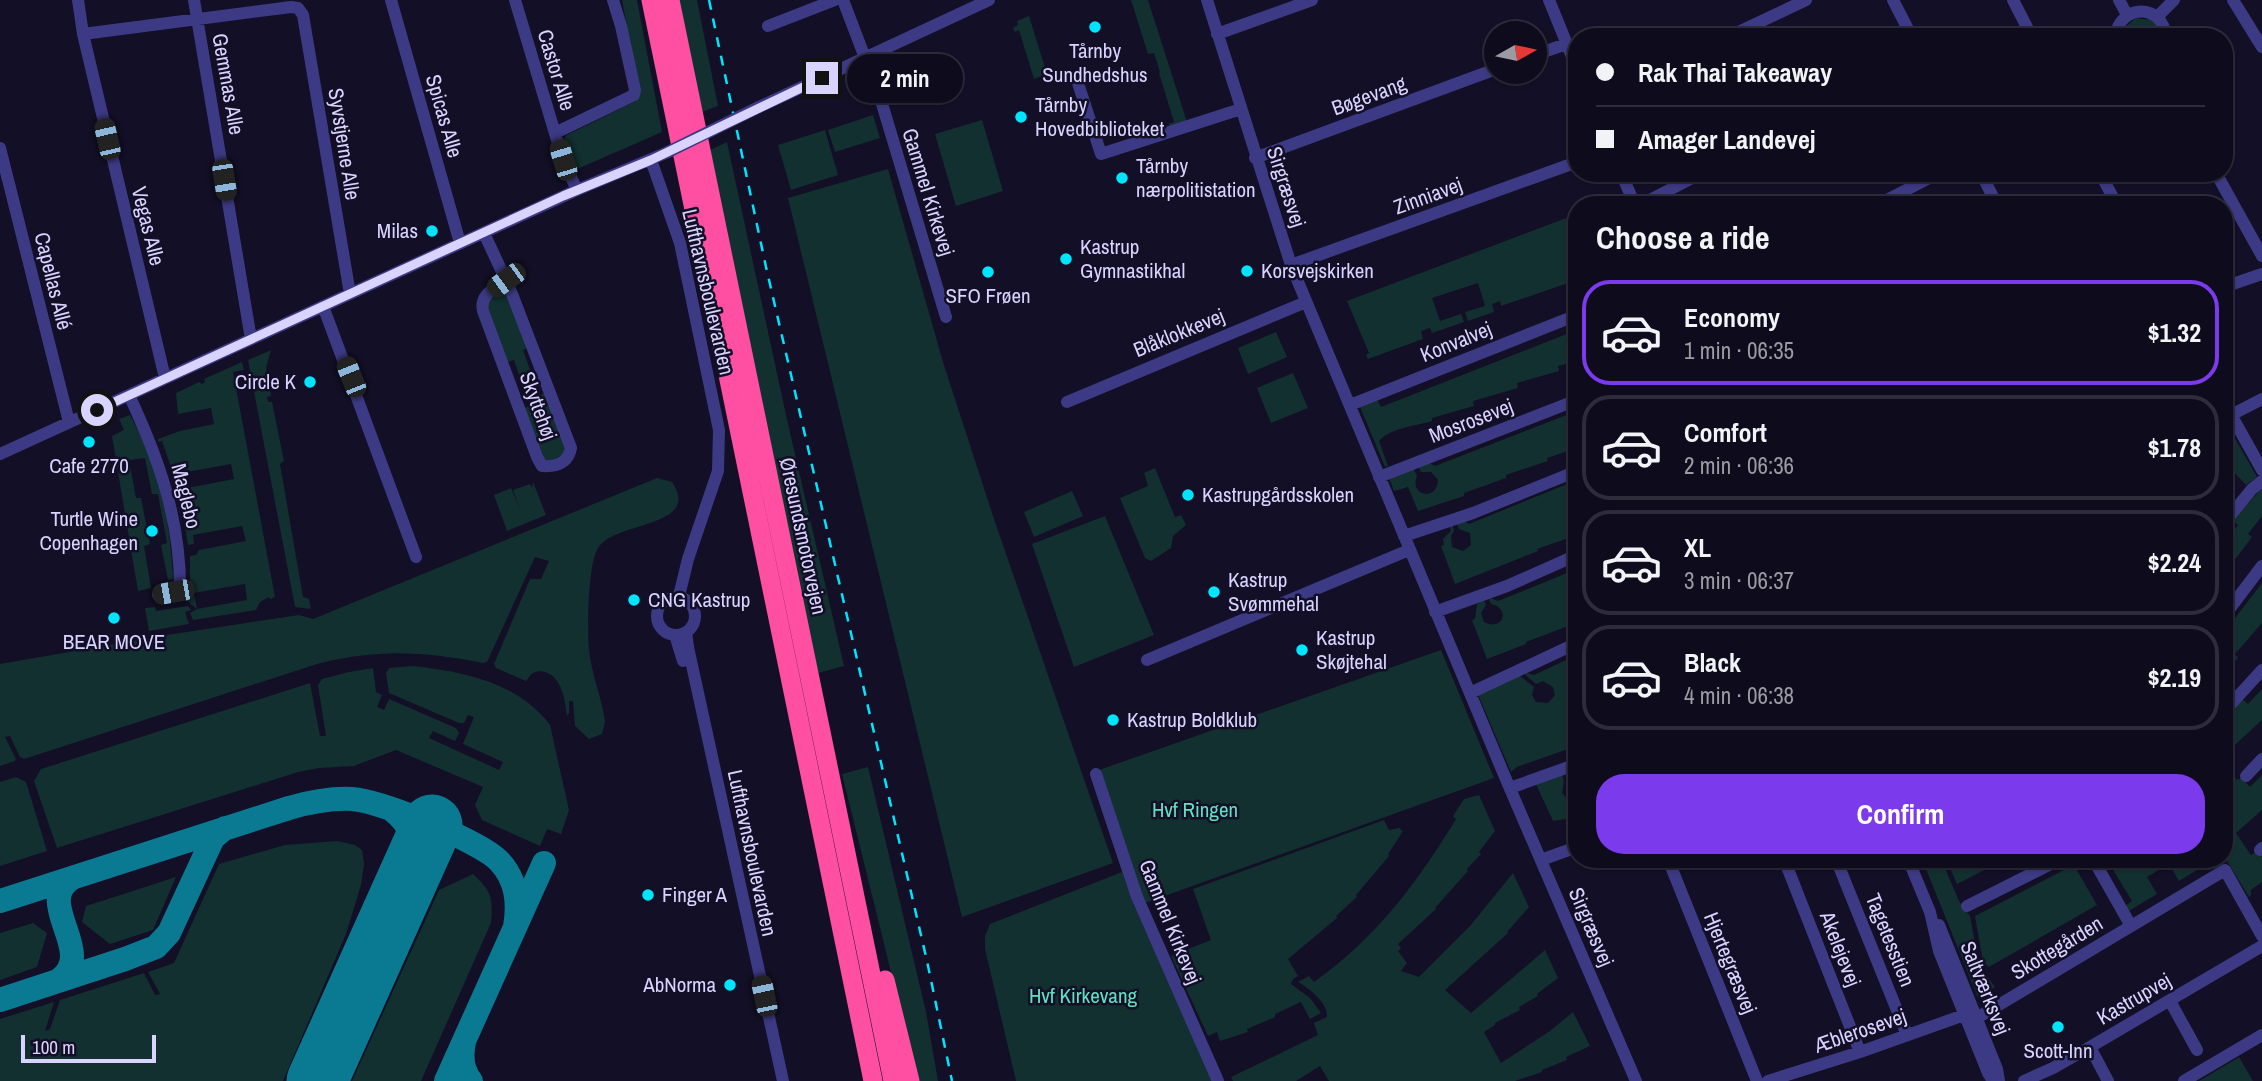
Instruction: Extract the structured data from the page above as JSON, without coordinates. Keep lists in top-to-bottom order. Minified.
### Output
{"streets":{"highway":["Øresundsmotorvejen"],"street":["Castor Alle","Gemmas Alle","Bøgevang","Spicas Alle","Syvstjerne Alle","Sirgræsvej","Gammel Kirkevej","Zinniavej","Vegas Alle","Capellas Allé","Lufthavnsboulevarden","Blåklokkevej","Konvalvej","Skyttehøj","Mosrosevej","Maglebo","Tagetesstien","Skottegården","Akelejevej","Hjertegræsvej","Saltværksvej","Kastrupvej","Æblerosevej"]},"crossings":[["Gemmas Alle","Syvstjerne Alle"],["Bøgevang","Sirgræsvej"],["Sirgræsvej","Zinniavej"],["Sirgræsvej","Blåklokkevej"],["Sirgræsvej","Konvalvej"],["Sirgræsvej","Mosrosevej"],["Tagetesstien","Æblerosevej"],["Skottegården","Saltværksvej"],["Skottegården","Æblerosevej"],["Akelejevej","Æblerosevej"],["Saltværksvej","Æblerosevej"]],"parks":["Hvf Ringen","Hvf Kirkevang"],"places":["Tårnby Sundhedshus","Tårnby Hovedbiblioteket","Tårnby nærpolitistation","Milas","Kastrup Gymnastikhal","Korsvejskirken","SFO Frøen","Circle K","Cafe 2770","Kastrupgårdsskolen","Turtle Wine Copenhagen","Kastrup Svømmehal","CNG Kastrup","BEAR MOVE","Kastrup Skøjtehal","Kastrup Boldklub","Finger A","AbNorma","Scott-Inn"],"scale_bar":"100 m","north":"right","page":{"banner":["Rak Thai Takeaway","Amager Landevej"],"bubble":"2 min","heading":"Choose a ride","list":[{"name":"Economy","note":"1 min · 06:35","value":"$1.32"},{"name":"Comfort","note":"2 min · 06:36","value":"$1.78"},{"name":"XL","note":"3 min · 06:37","value":"$2.24"},{"name":"Black","note":"4 min · 06:38","value":"$2.19"}],"buttons":"Confirm","scale":"100 m"}}
